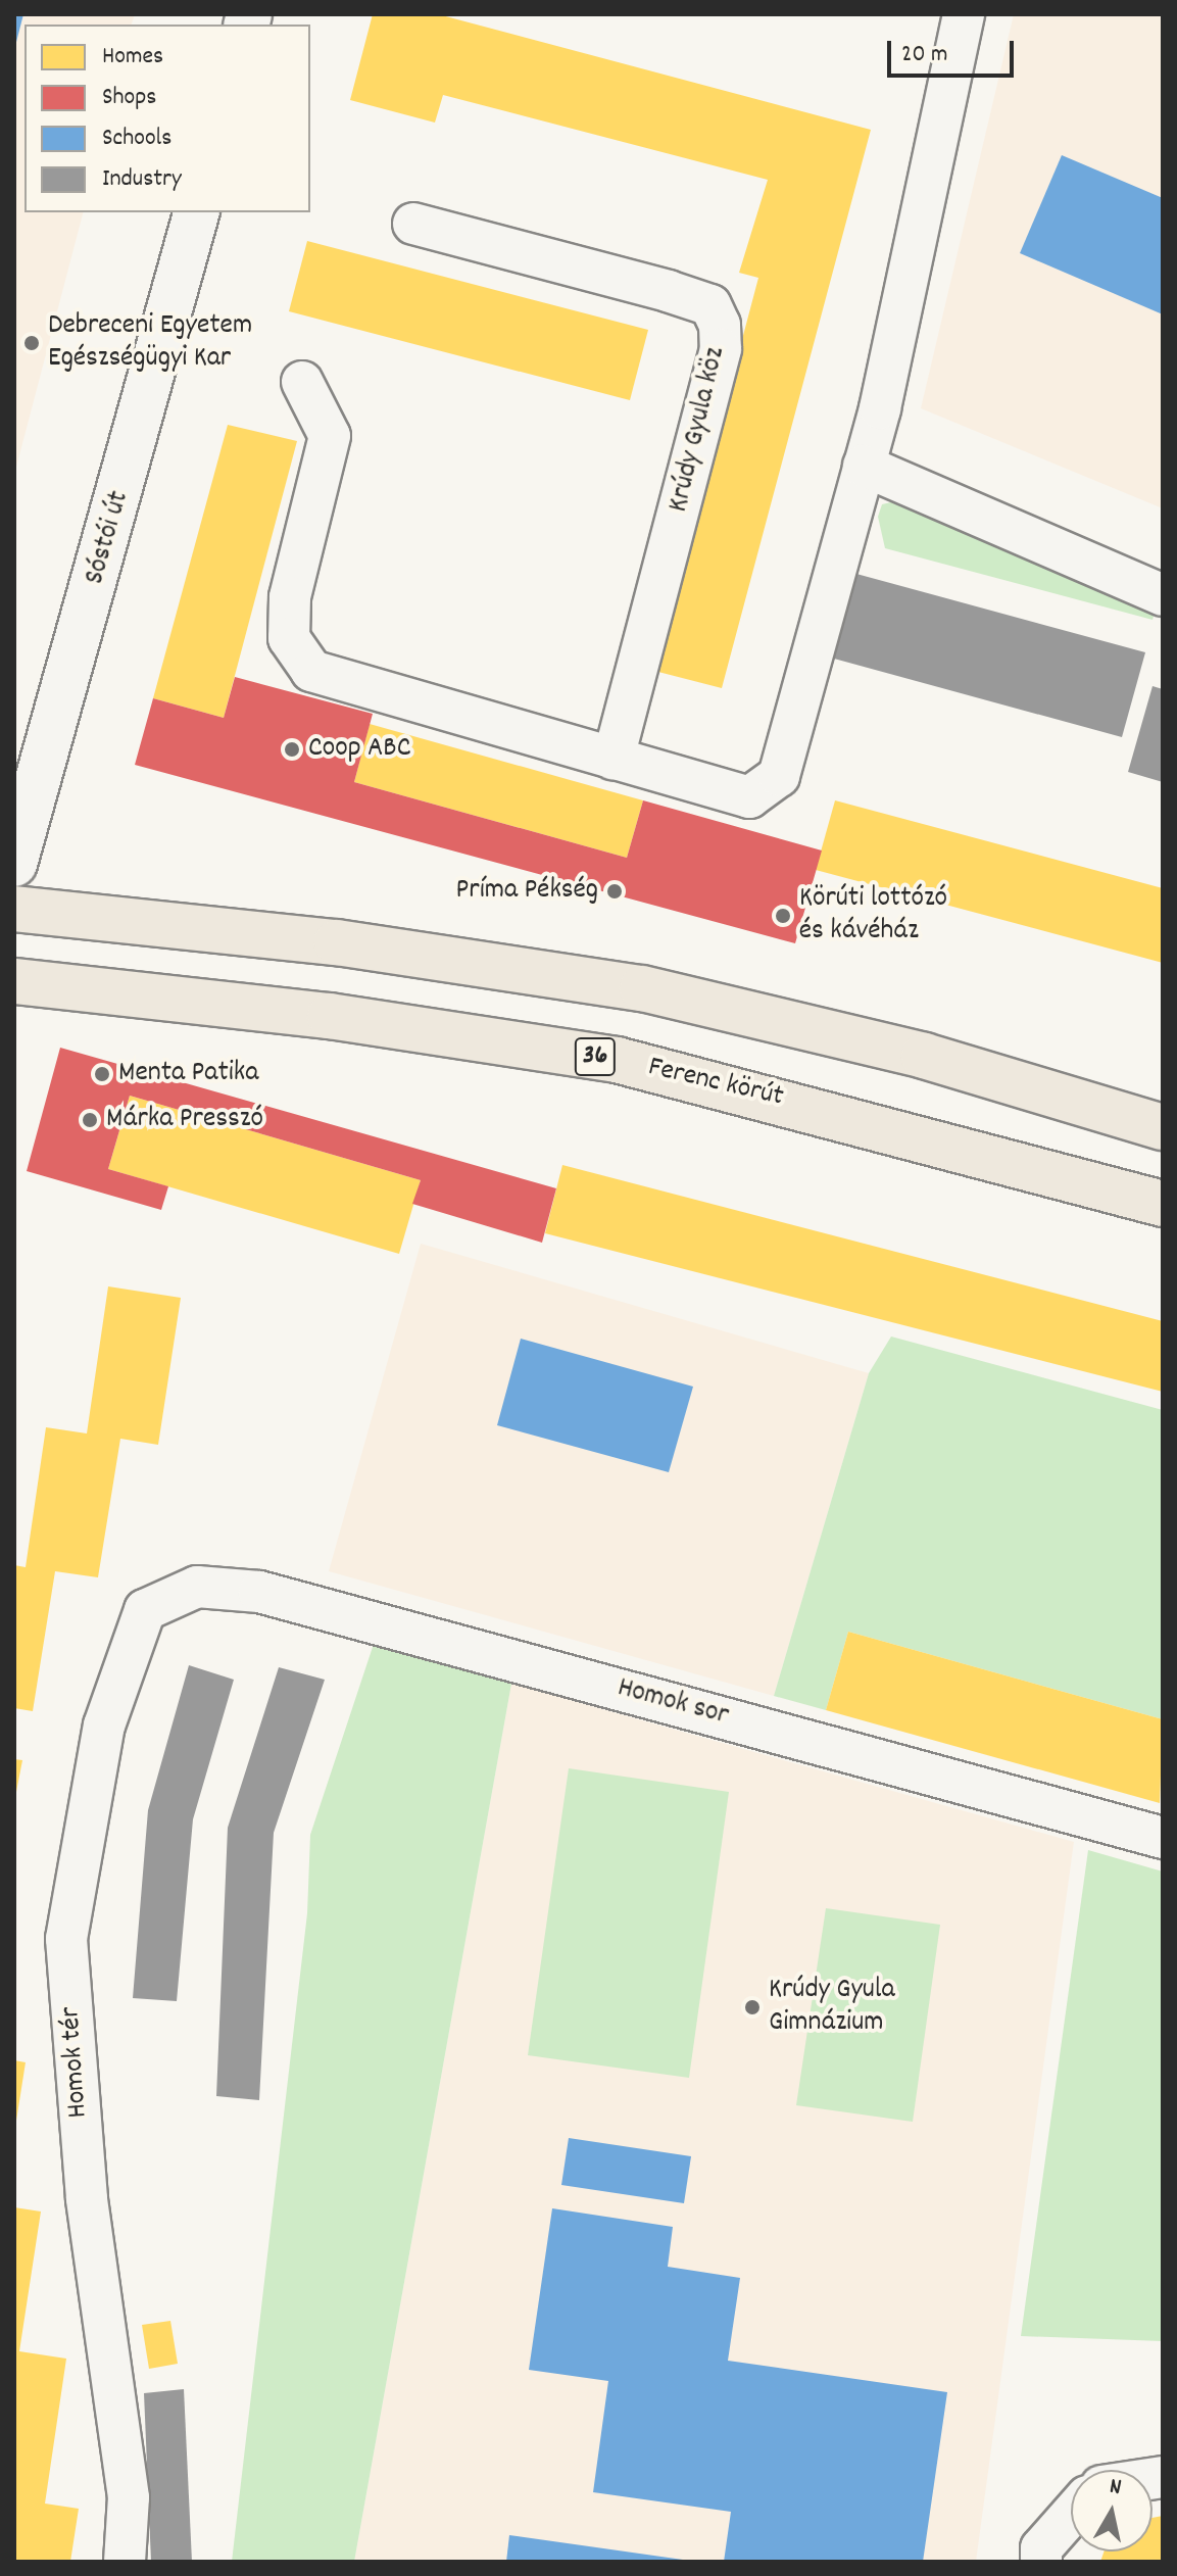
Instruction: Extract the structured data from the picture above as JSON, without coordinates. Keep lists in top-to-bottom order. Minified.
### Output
{"streets":{"main road":["Sóstói út","36","Ferenc körút"],"street":["Krúdy Gyula köz","Homok sor","Homok tér"]},"crossings":[["Homok sor","Homok tér"]],"places":["Debreceni Egyetem Egészségügyi Kar","Coop ABC","Príma Pékség","Körúti lottózó és kávéház","Menta Patika","Márka Presszó","Krúdy Gyula Gimnázium"],"legend":["Homes","Shops","Schools","Industry"],"scale_bar":"20 m","north":"top"}
